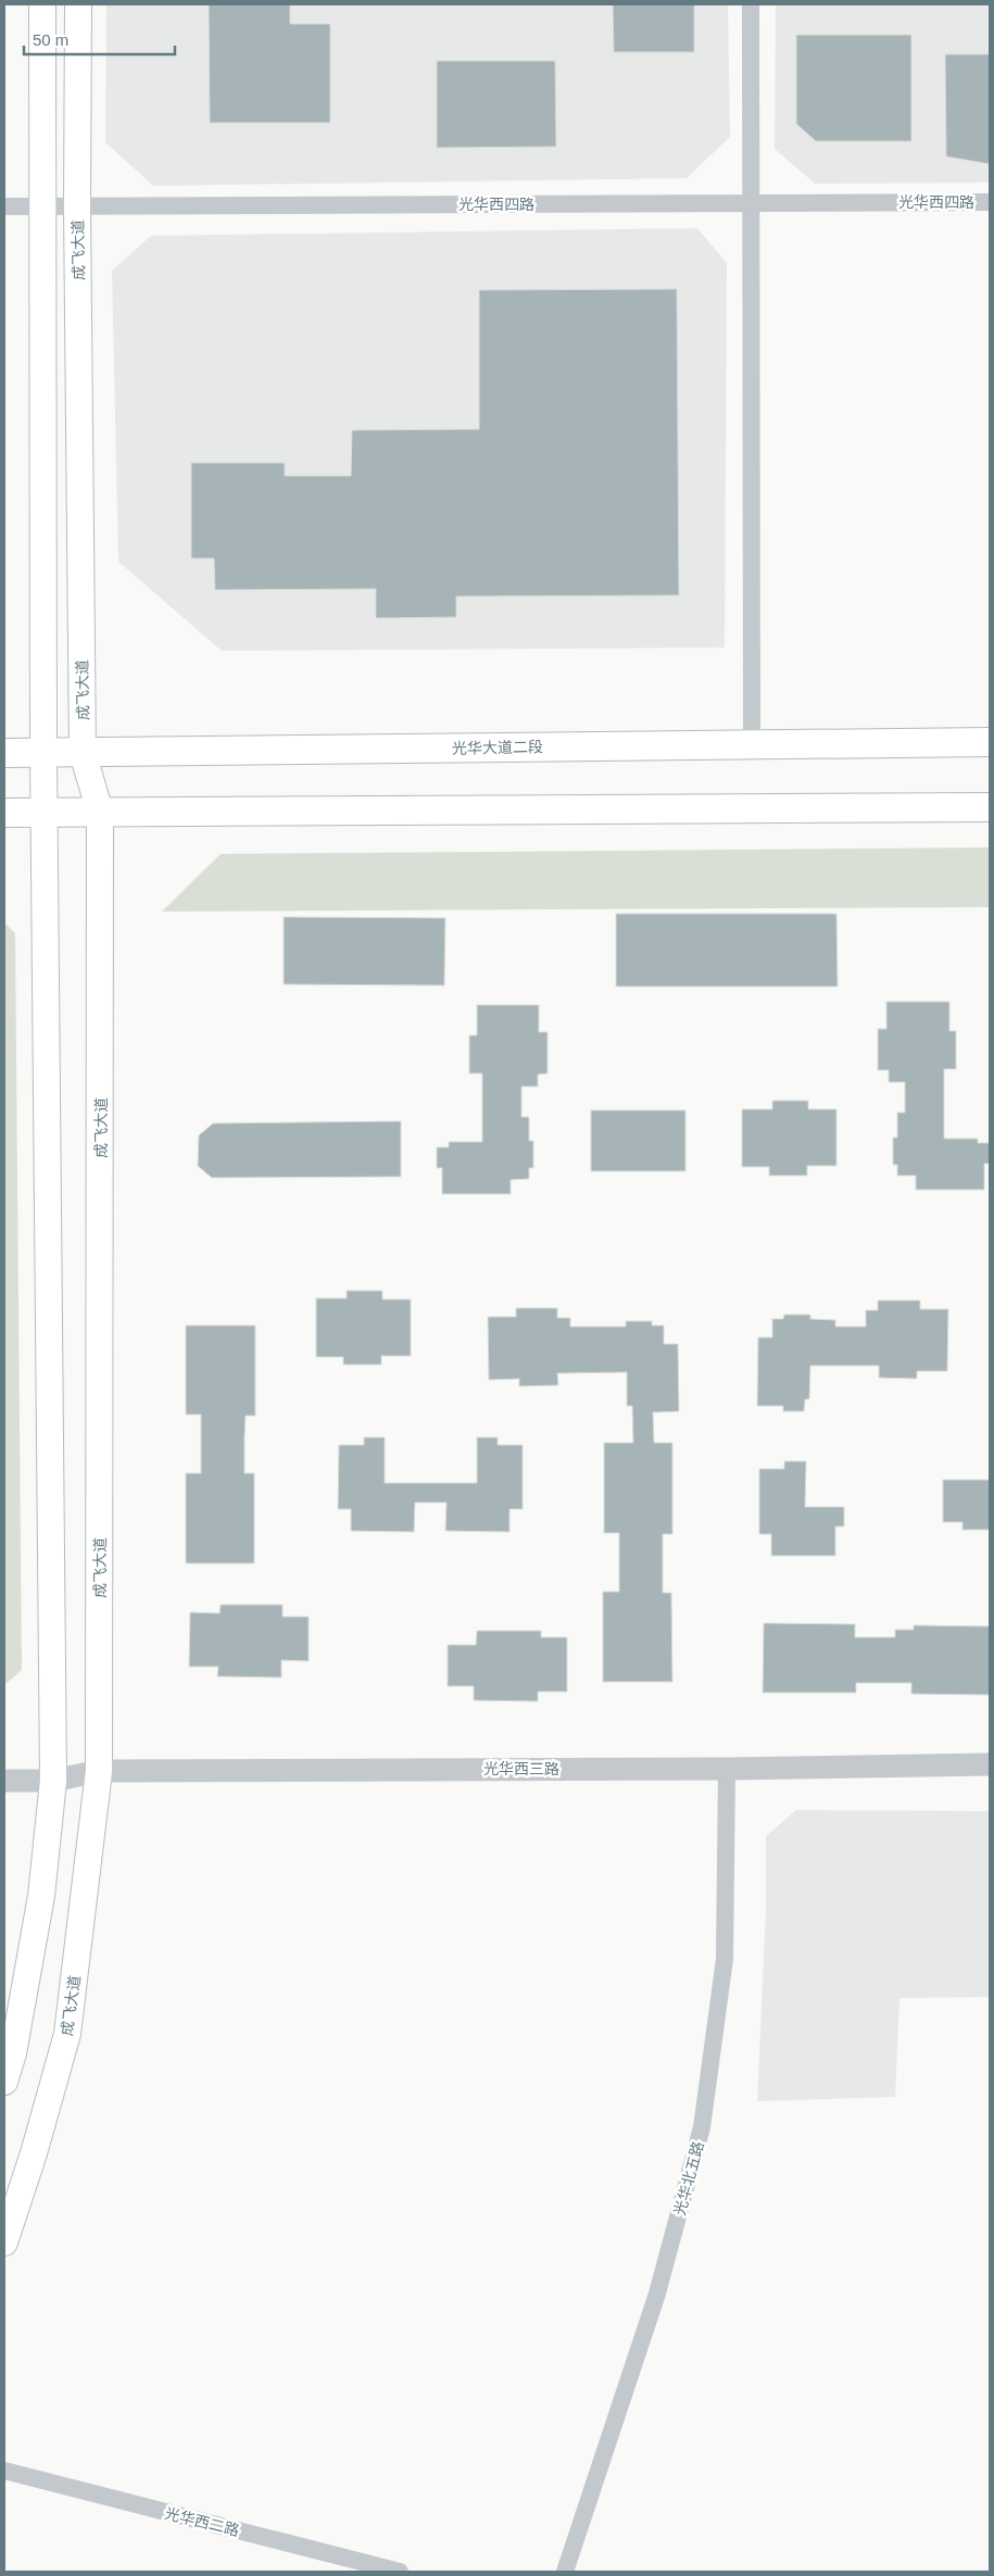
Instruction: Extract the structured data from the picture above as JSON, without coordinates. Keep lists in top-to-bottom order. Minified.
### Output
{"streets":{"main road":["成飞大道","光华大道二段"],"street":["光华西四路","光华西三路","光华北五路","光华西二路"]},"crossings":[["光华西四路","成飞大道"],["成飞大道","光华大道二段"],["成飞大道","光华西三路"],["光华西三路","光华北五路"]],"scale_bar":"50 m"}
